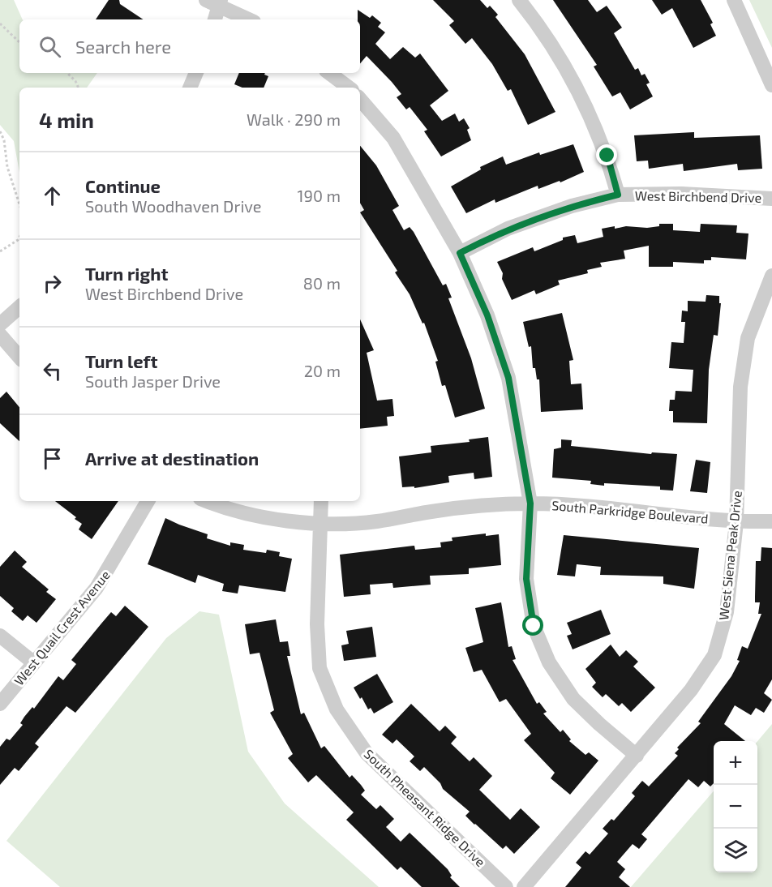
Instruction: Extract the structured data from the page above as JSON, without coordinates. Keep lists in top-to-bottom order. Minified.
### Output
{"streets":{"street":["West Birchbend Drive","South Parkridge Boulevard","West Siena Peak Drive","West Quail Crest Avenue","South Pheasant Ridge Drive"]},"crossings":[["South Parkridge Boulevard","West Siena Peak Drive"],["South Parkridge Boulevard","South Pheasant Ridge Drive"]],"page":{"search":"Search here","heading":["4 min","Walk · 290 m"],"list":[["Continue","South Woodhaven Drive","190 m"],["Turn right","West Birchbend Drive","80 m"],["Turn left","South Jasper Drive","20 m"],"Arrive at destination"],"map_buttons":["+","−"]}}
